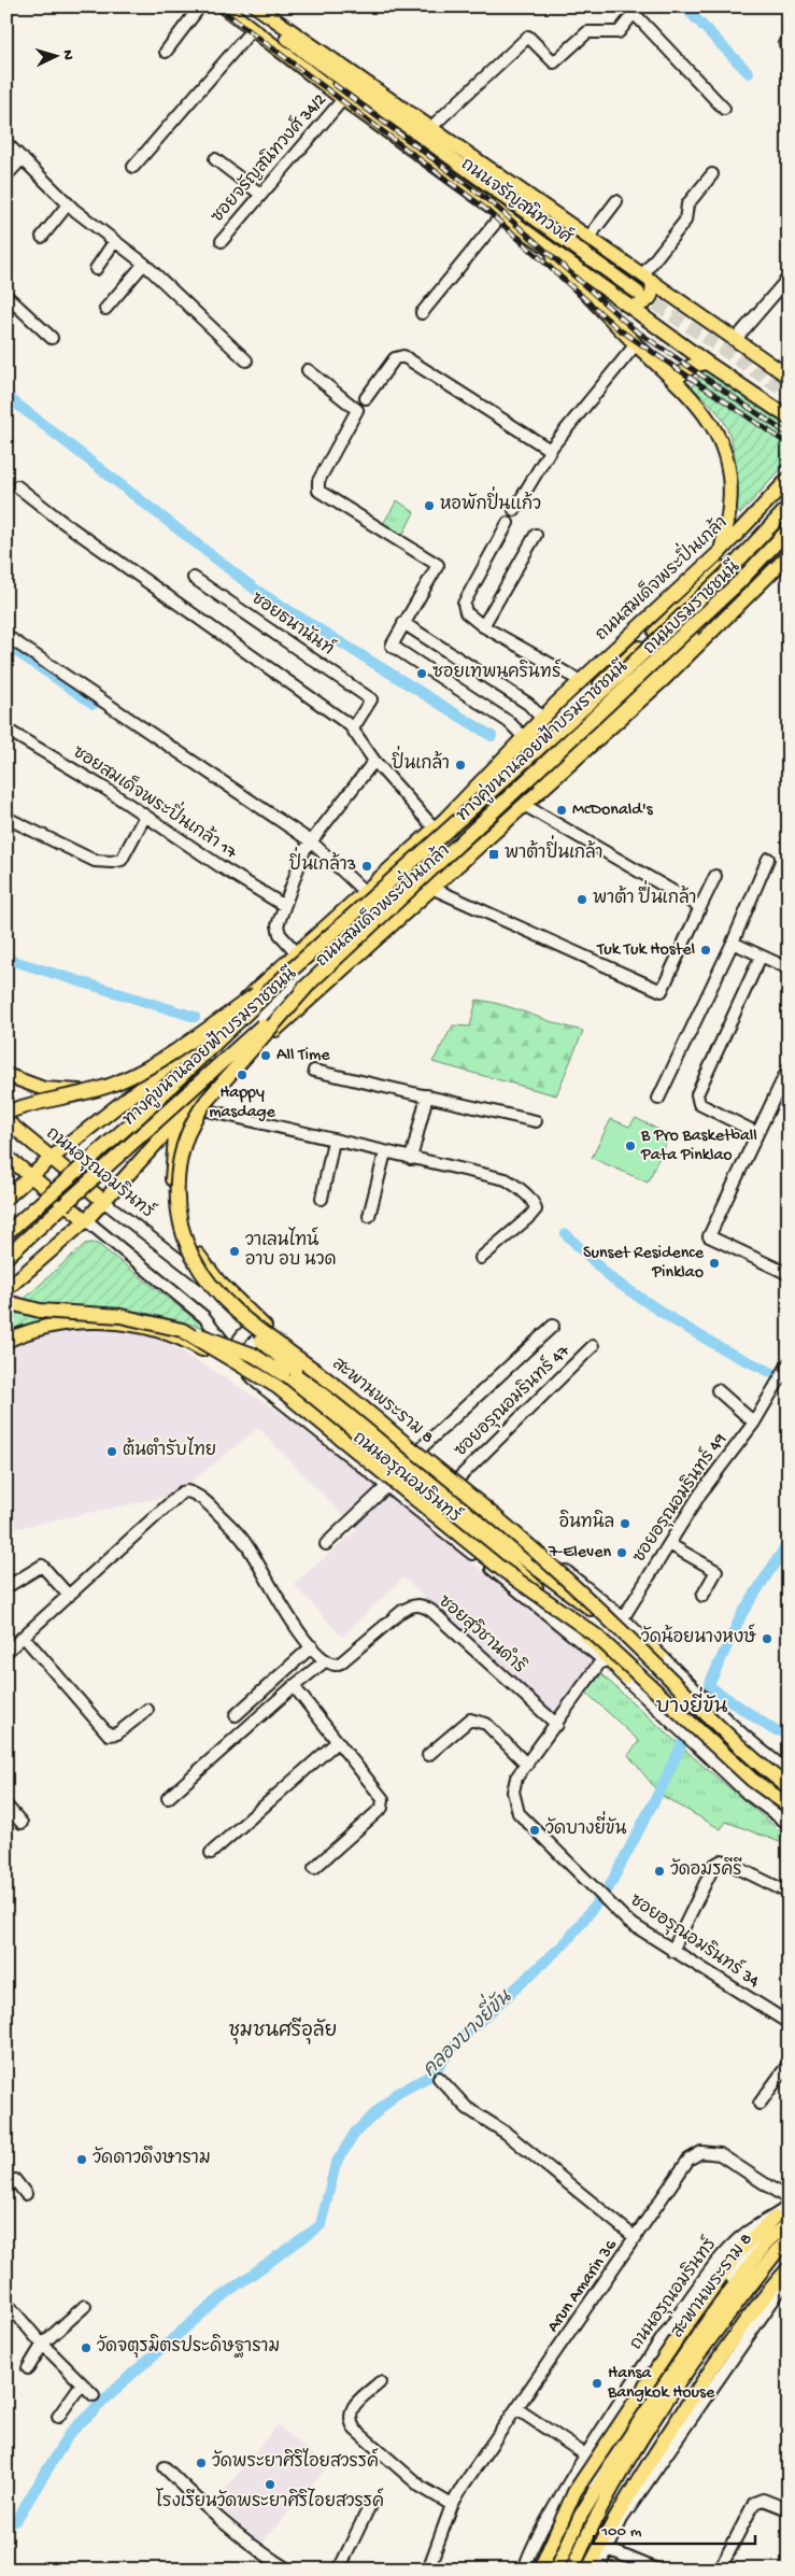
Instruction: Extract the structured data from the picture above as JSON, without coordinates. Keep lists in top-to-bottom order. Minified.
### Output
{"streets":{"main road":["ถนนจรัญสนิทวงศ์","ถนนสมเด็จพระปิ่นเกล้า","ถนนบรมราชชนนี","ทางคู่ขนานลอยฟ้าบรมราชชนนี","ถนนอรุณอมรินทร์","สะพานพระราม 8"],"street":["ซอยจรัญสนิทวงศ์ 34/2","ซอยธนานันท์","ซอยสมเด็จพระปิ่นเกล้า 17","ซอยอรุณอมรินทร์ 47","ซอยอรุณอมรินทร์ 49","ซอยสุวิชานดำริ","ซอยอรุณอมรินทร์ 34","Arun Amarin 36"]},"crossings":[["ซอยจรัญสนิทวงศ์ 34/2","ถนนจรัญสนิทวงศ์"],["ถนนสมเด็จพระปิ่นเกล้า","ถนนบรมราชชนนี"],["ถนนสมเด็จพระปิ่นเกล้า","ถนนอรุณอมรินทร์"],["ทางคู่ขนานลอยฟ้าบรมราชชนนี","สะพานพระราม 8"],["ถนนอรุณอมรินทร์","สะพานพระราม 8"],["ถนนอรุณอมรินทร์","ซอยอรุณอมรินทร์ 47"],["ถนนอรุณอมรินทร์","ซอยอรุณอมรินทร์ 49"]],"districts":["บางยี่ขัน","ชุมชนศรีอุลัย"],"water":["คลองบางยี่ขัน"],"places":{"other":["หอพักปิ่นแก้ว","ซอยเทพนครินทร์","ปิ่นเกล้า","McDonald's","ปิ่นเกล้า3","พาต้า ปื่นเกล้า","Tuk Tuk Hostel","All Time","Happy masdage","B Pro Basketball Pata Pinklao","วาเลนไทน์ อาบ อบ นวด","Sunset Residence Pinklao","ต้นตำรับไทย","อินทนิล","7-Eleven","วัดน้อยนางหงษ์","วัดบางยี่ขัน","วัดอมรคีรี","วัดดาวดึงษาราม","วัดจตุรมิตรประดิษฐาราม","Hansa Bangkok House","วัดพระยาศิริไอยสวรรค์","โรงเรียนวัดพระยาศิริไอยสวรรค์"],"transit":["พาต้าปิ่นเกล้า"]},"scale_bar":"100 m","north":"right"}
